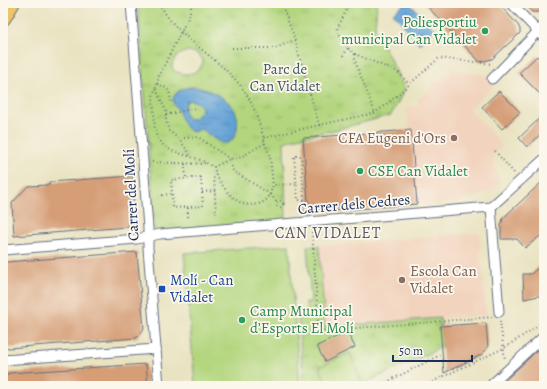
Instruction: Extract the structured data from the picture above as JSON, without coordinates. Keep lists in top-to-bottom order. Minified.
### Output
{"streets":{"street":["Carrer del Molí","Carrer dels Cedres"]},"crossings":[["Carrer del Molí","Carrer dels Cedres"]],"districts":["CAN VIDALET"],"parks":["Parc de Can Vidalet"],"places":{"other":["Poliesportiu municipal Can Vidalet","CFA Eugeni d'Ors","CSE Can Vidalet","Escola Can Vidalet","Camp Municipal d’Esports El Molí"],"transit":["Molí - Can Vidalet"]},"scale_bar":"50 m"}
